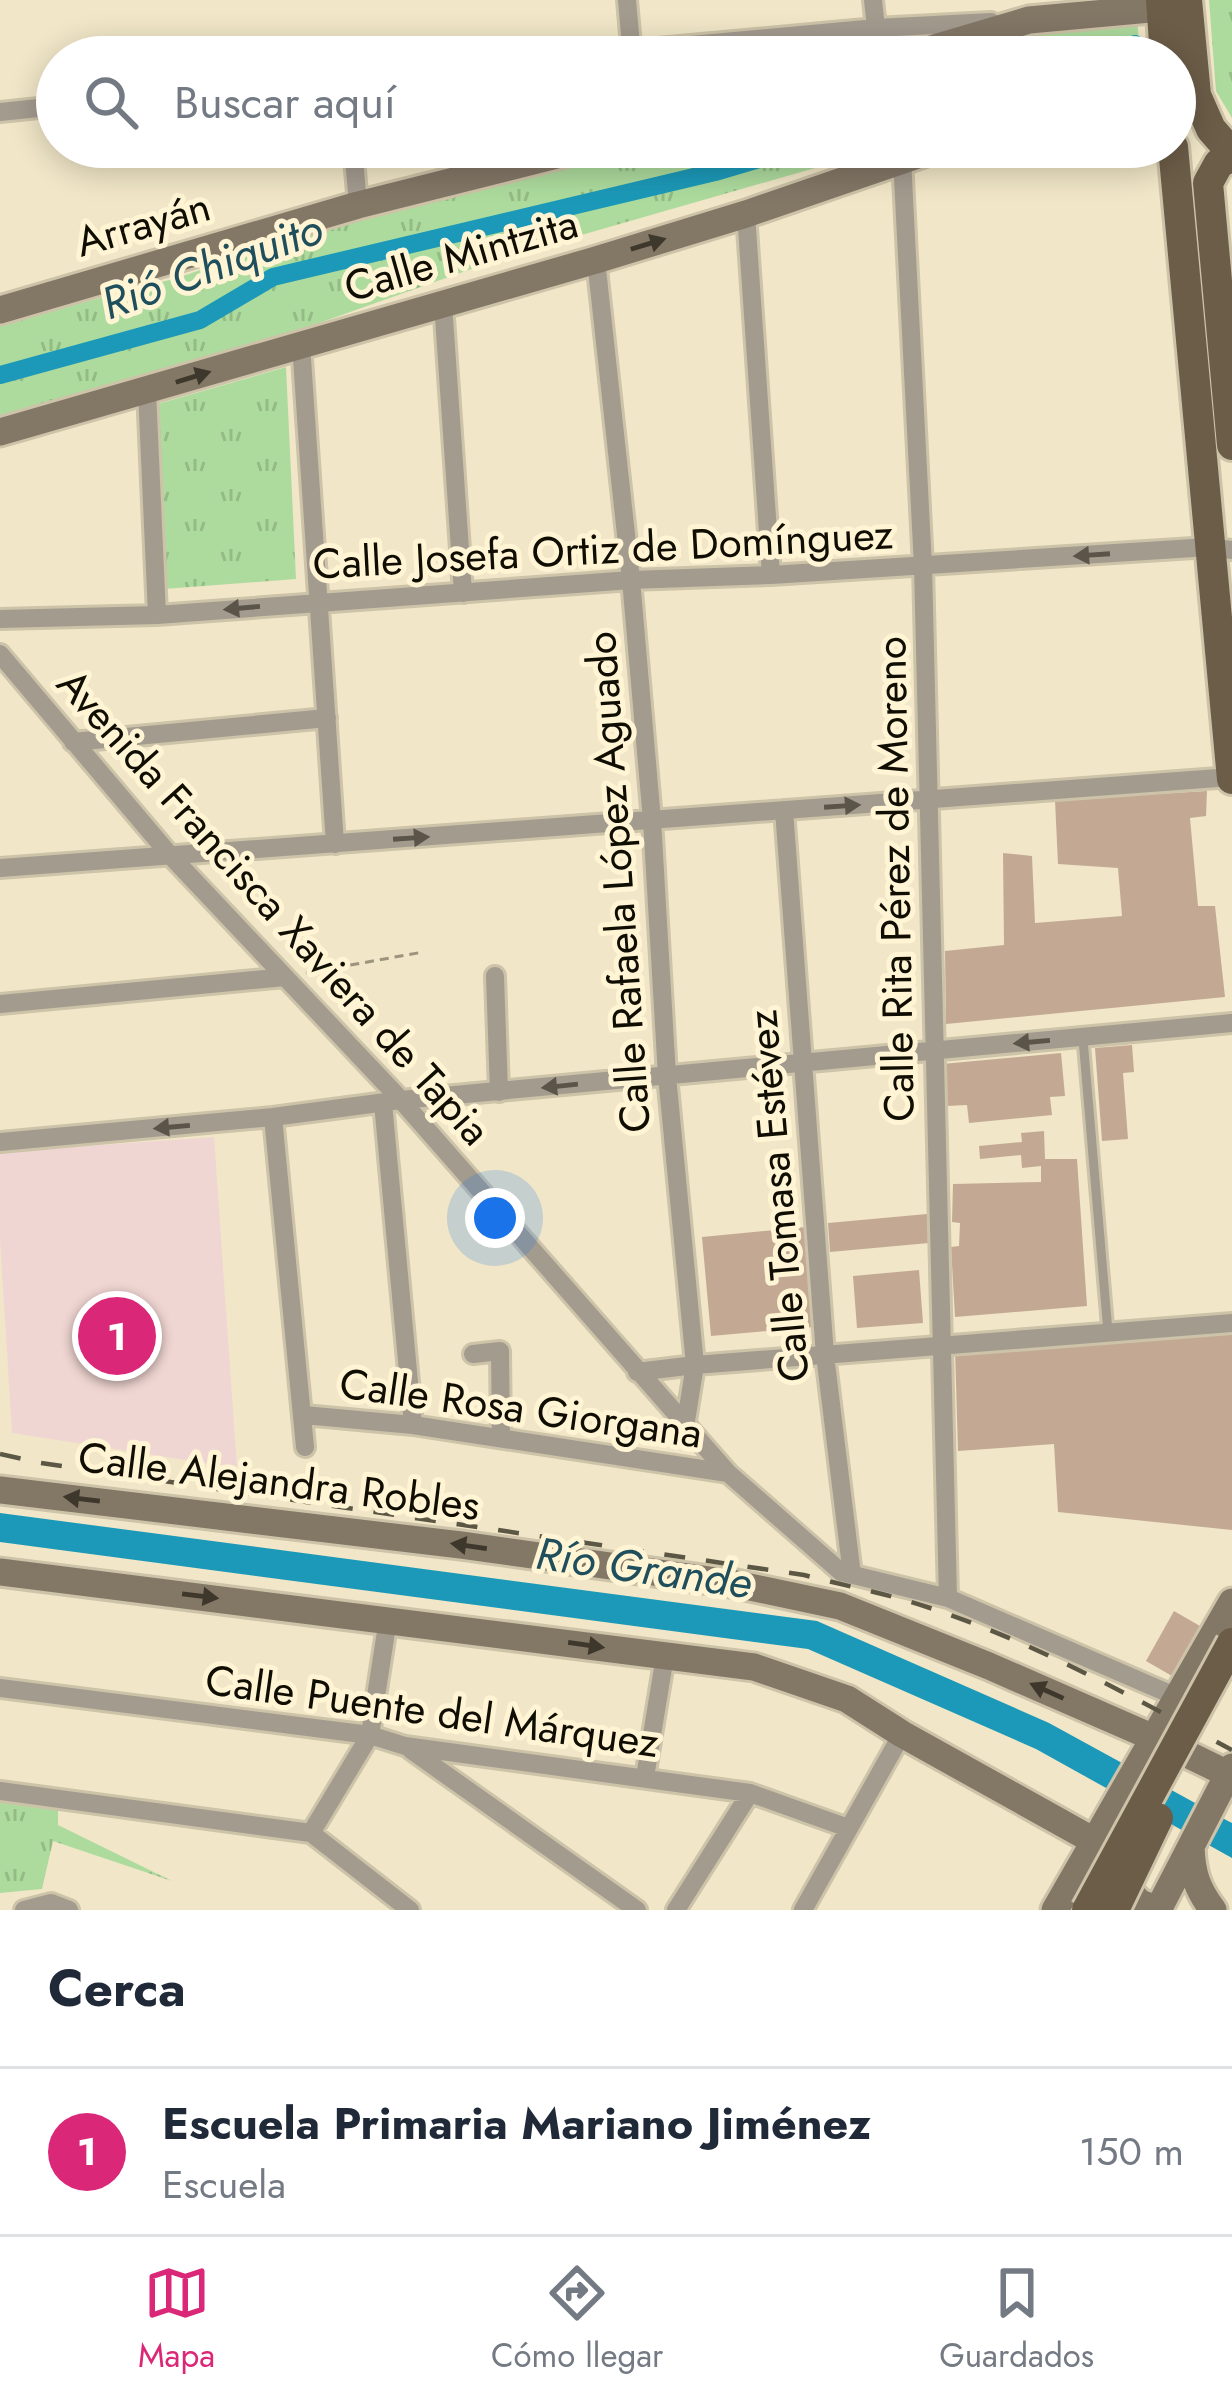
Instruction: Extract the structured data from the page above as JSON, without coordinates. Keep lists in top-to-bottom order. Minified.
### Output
{"streets":{"main road":["Arrayán","Calle Mintzita","Calle Alejandra Robles"],"street":["Calle Josefa Ortiz de Domínguez","Calle Rita Pérez de Moreno","Calle Rafaela López Aguado","Avenida Francisca Xaviera de Tapia","Calle Tomasa Estévez","Calle Rosa Giorgana","Calle Puente del Márquez"]},"crossings":[["Calle Mintzita","Calle Rafaela López Aguado"],["Calle Josefa Ortiz de Domínguez","Calle Rita Pérez de Moreno"],["Calle Josefa Ortiz de Domínguez","Calle Rafaela López Aguado"],["Calle Rafaela López Aguado","Avenida Francisca Xaviera de Tapia"],["Avenida Francisca Xaviera de Tapia","Calle Tomasa Estévez"],["Avenida Francisca Xaviera de Tapia","Calle Rosa Giorgana"]],"water":["Rió Chiquito","Río Grande"],"page":{"search":"Buscar aquí","pins":"1","heading":"Cerca","list":[{"mark":"1","name":"Escuela Primaria Mariano Jiménez","note":"Escuela","value":"150 m"}],"nav":["Mapa","Cómo llegar","Guardados"]}}
